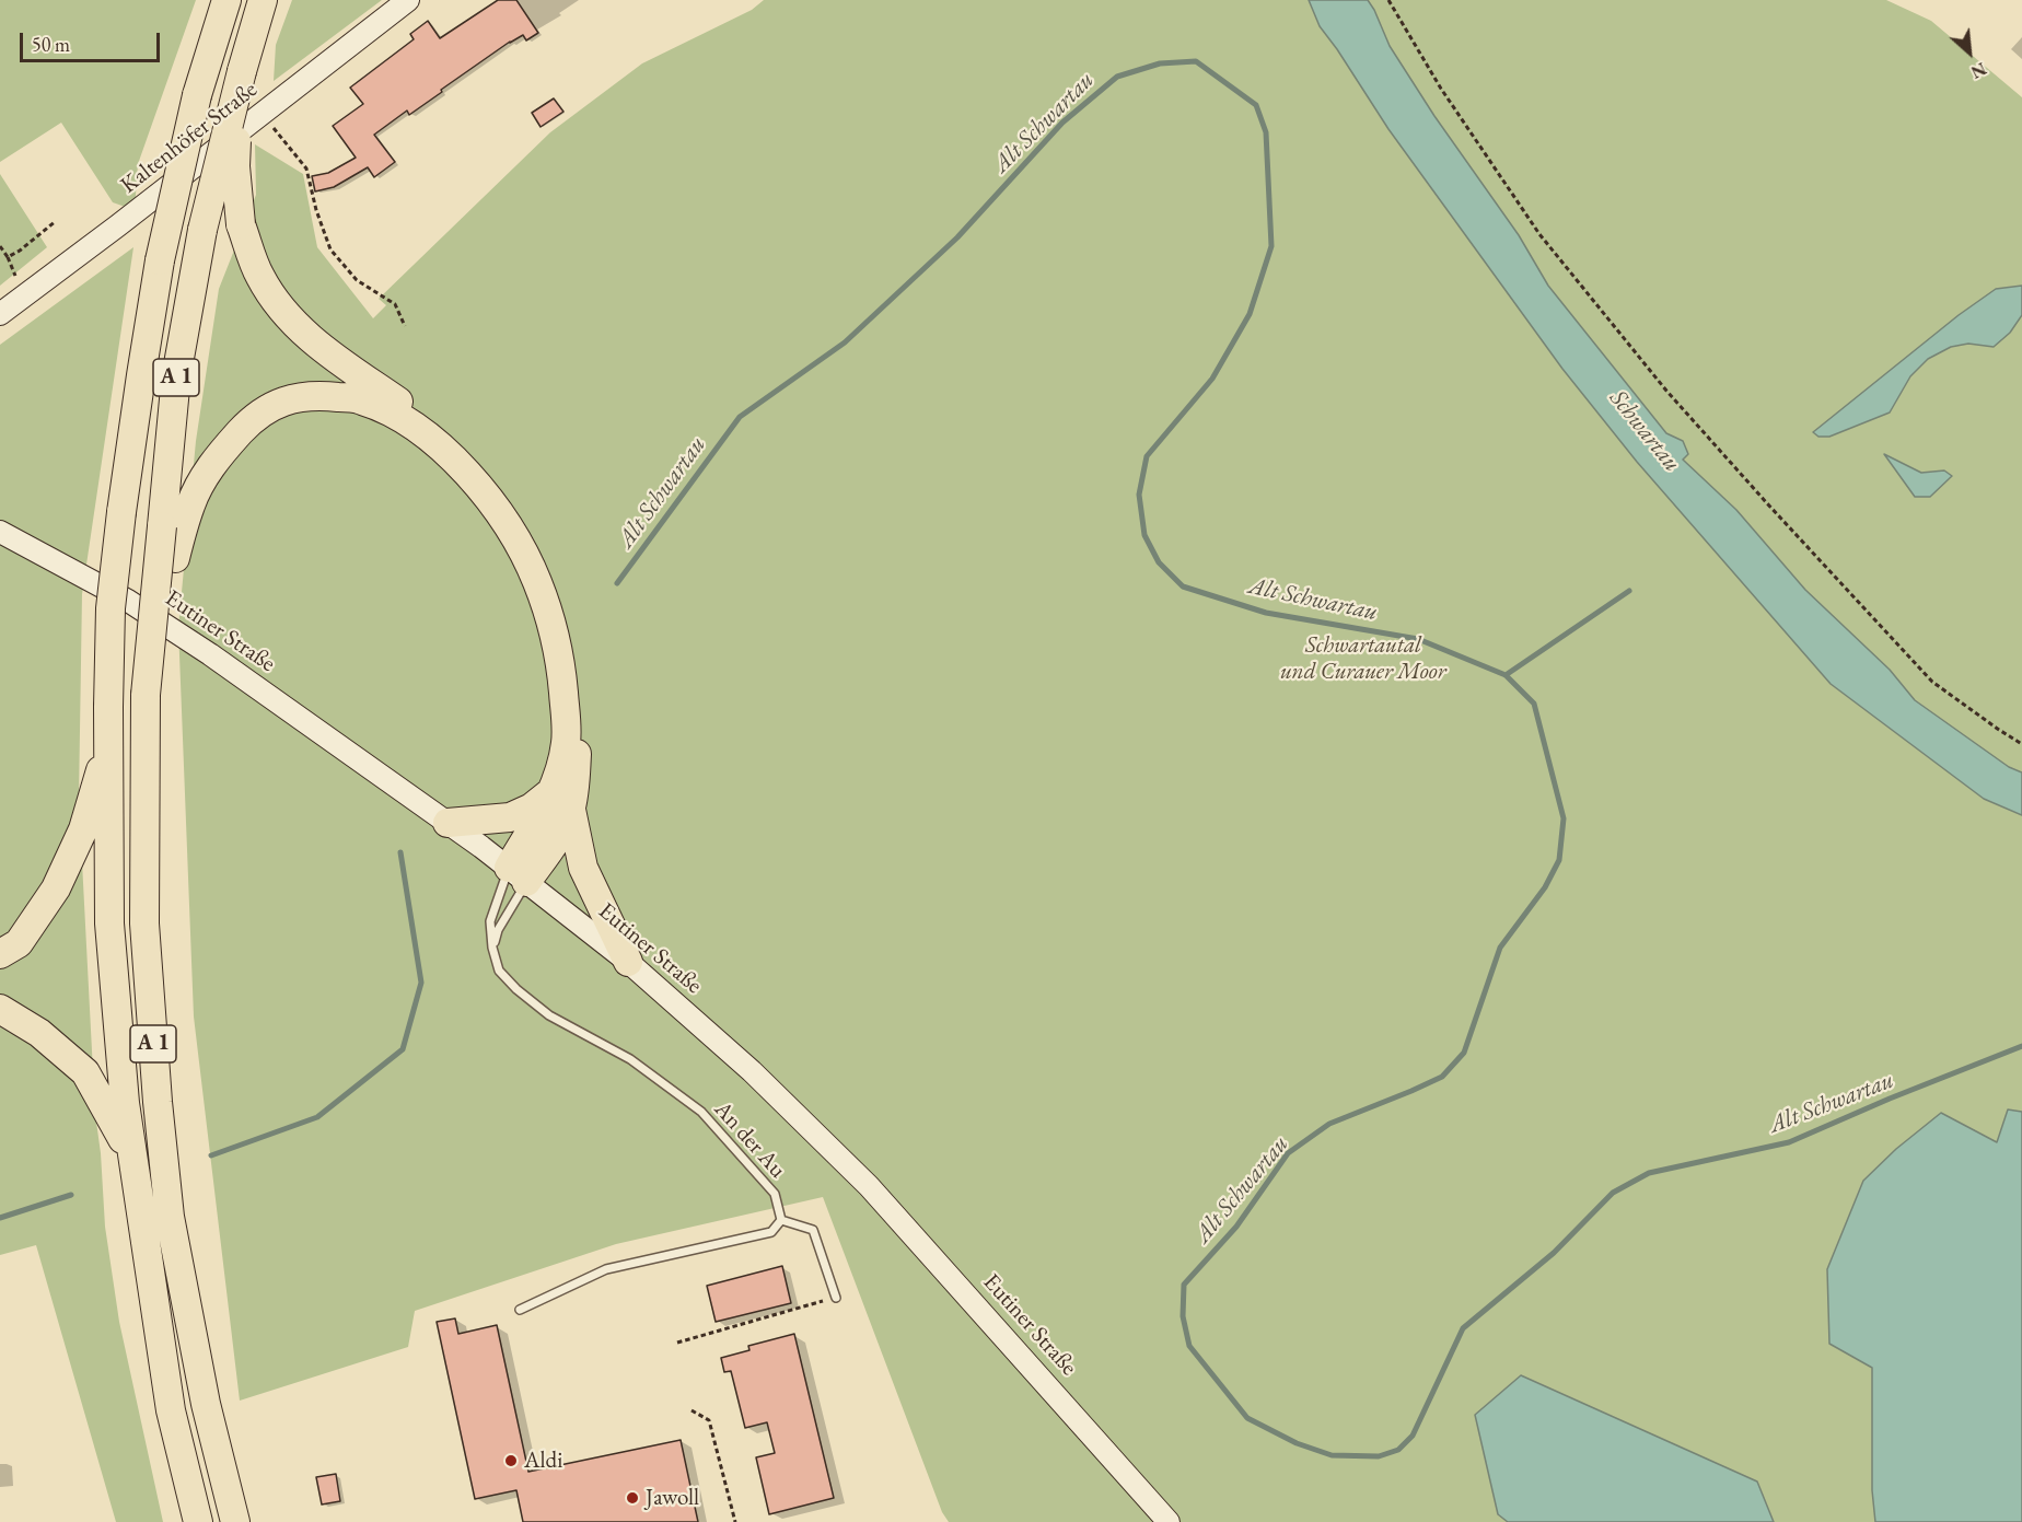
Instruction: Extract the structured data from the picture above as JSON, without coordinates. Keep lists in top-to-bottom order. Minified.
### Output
{"streets":{"highway":["A 1"],"main road":["Kaltenhöfer Straße","Eutiner Straße"],"lane":["An der Au"]},"crossings":[["Eutiner Straße","An der Au"]],"water":["Alt Schwartau","Schwartau"],"parks":["Schwartautal und Curauer Moor"],"places":["Aldi","Jawoll"],"scale_bar":"50 m","north":"bottom right"}
